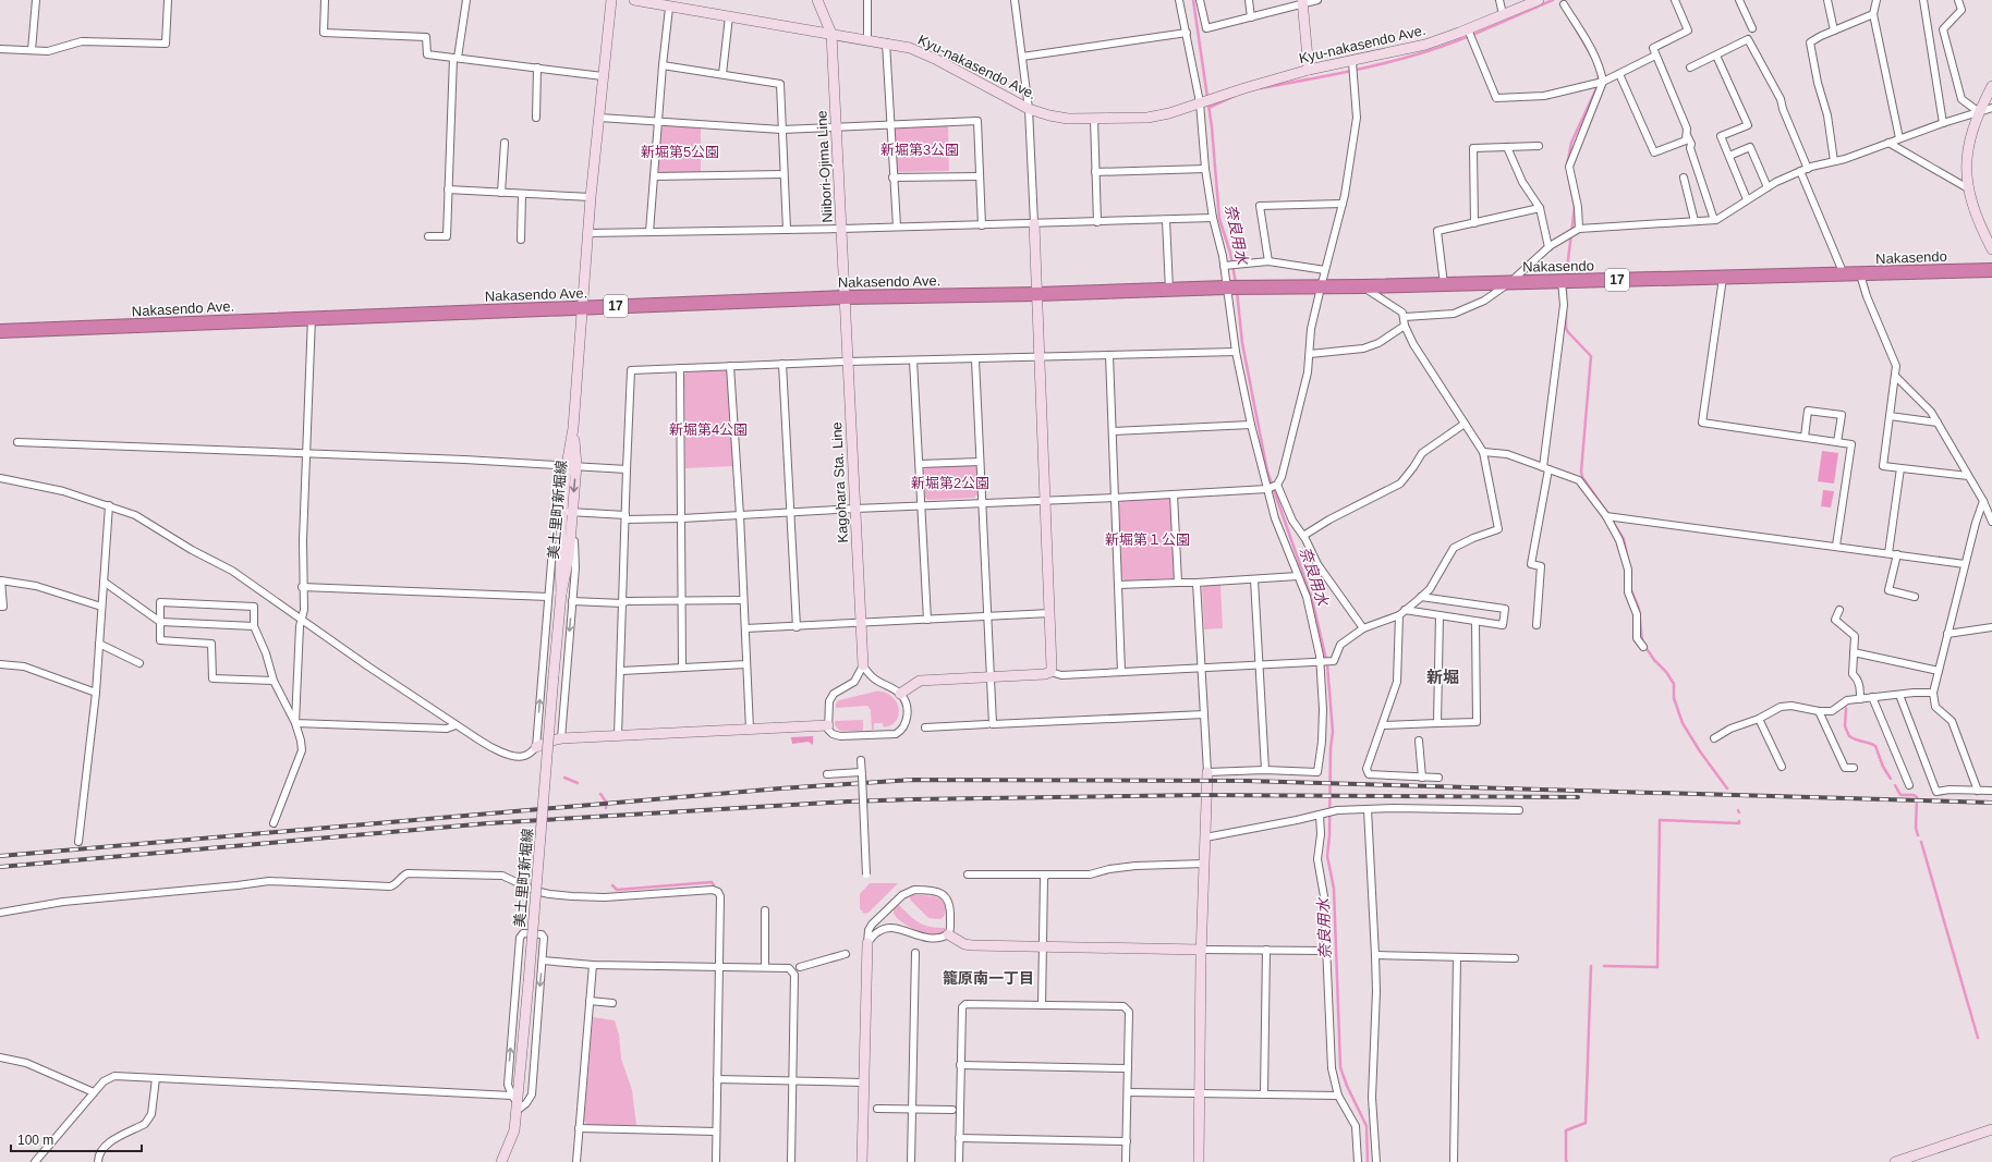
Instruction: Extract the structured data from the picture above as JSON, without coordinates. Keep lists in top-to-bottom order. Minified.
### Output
{"streets":{"highway":["Nakasendo","17","Nakasendo Ave."],"main road":["Kyu-nakasendo Ave.","Niibori-Ojima Line","Kagohara Sta. Line","美土里町新堀線"]},"crossings":[["Kyu-nakasendo Ave.","Niibori-Ojima Line"],["Niibori-Ojima Line","Nakasendo Ave."],["Niibori-Ojima Line","Kagohara Sta. Line"],["Nakasendo","Nakasendo Ave."],["Nakasendo Ave.","Kagohara Sta. Line"],["Nakasendo Ave.","美土里町新堀線"]],"districts":["新堀","籠原南一丁目"],"water":["奈良用水"],"parks":["新堀第3公園","新堀第5公園","新堀第4公園","新堀第2公園","新堀第１公園"],"scale_bar":"100 m"}
